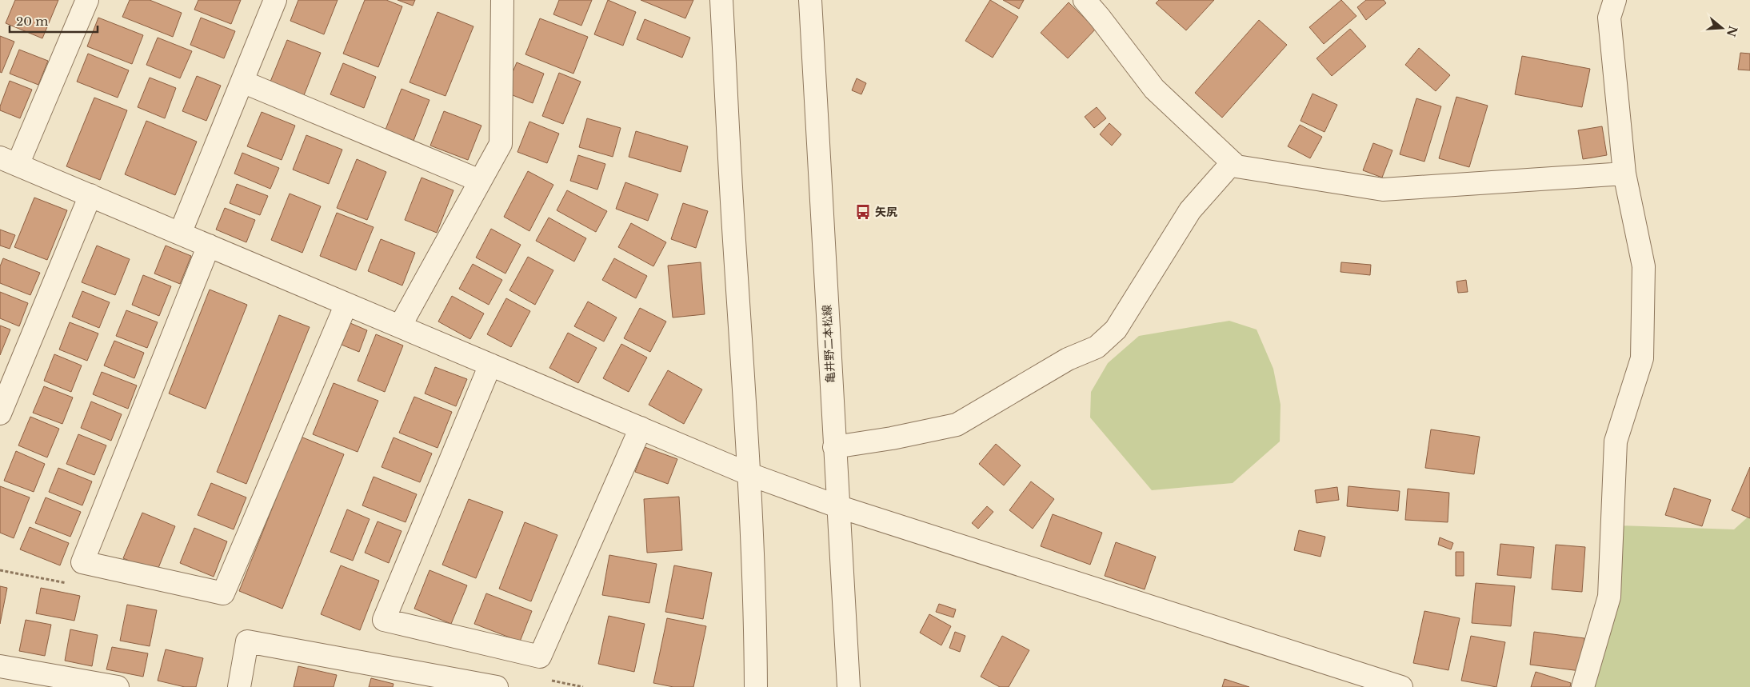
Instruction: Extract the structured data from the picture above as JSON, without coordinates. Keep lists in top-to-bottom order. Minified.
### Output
{"streets":{"street":["亀井野二本松線"]},"places":{"bus stop":["矢尻"]},"scale_bar":"20 m","north":"right"}
